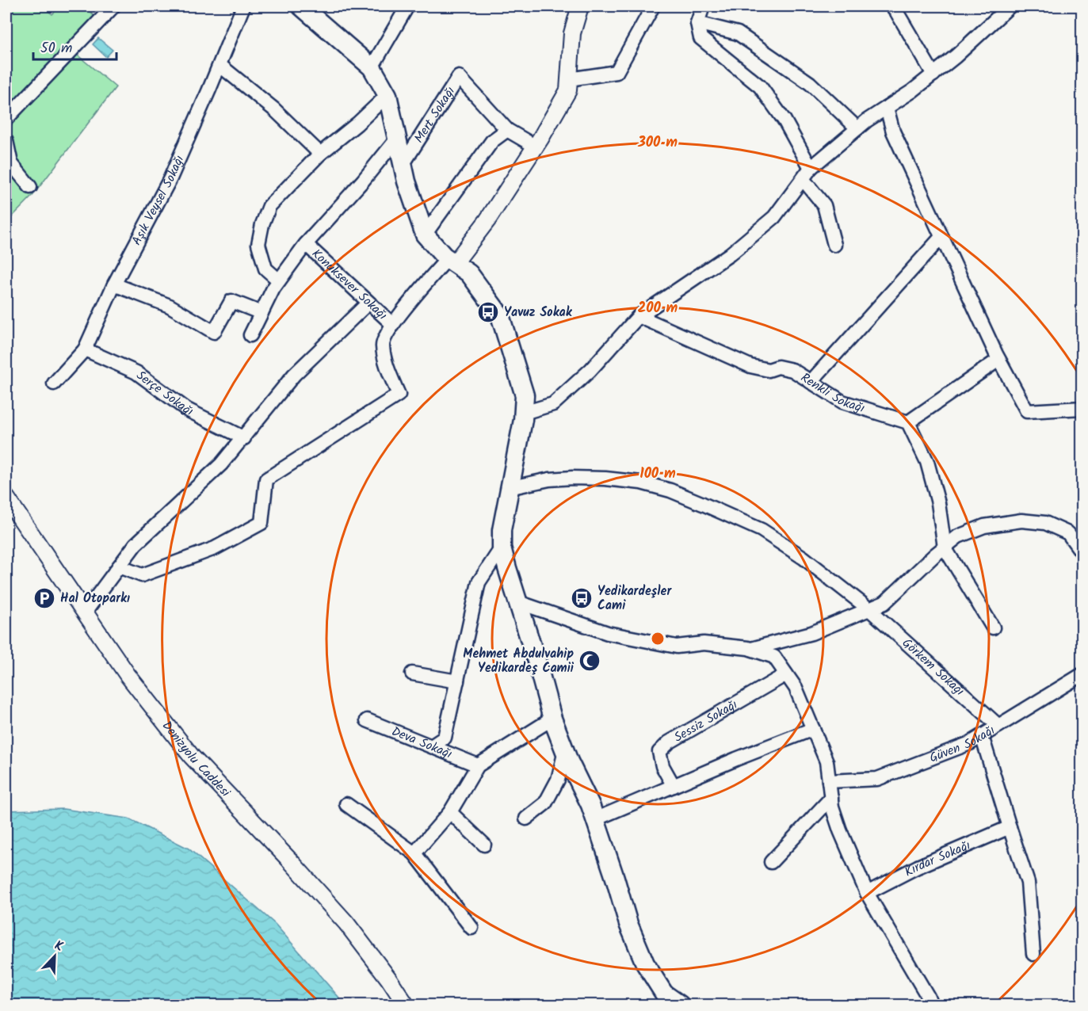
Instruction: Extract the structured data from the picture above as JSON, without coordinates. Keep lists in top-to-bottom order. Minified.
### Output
{"streets":{"street":["Mert Sokağı","Aşık Veysel Sokağı","Konuksever Sokağı","Serçe Sokağı","Renkli Sokağı","Görkem Sokağı","Sessiz Sokağı","Deva Sokağı","Güven Sokağı","Denizyolu Caddesi","Kırdar Sokağı"]},"crossings":[["Aşık Veysel Sokağı","Serçe Sokağı"],["Görkem Sokağı","Güven Sokağı"]],"places":{"bus stop":["Yavuz Sokak","Yedikardeşler Cami"],"parking":["Hal Otoparkı"],"mosque":["Mehmet Abdulvahip Yedikardeş Camii"]},"scale_bar":"50 m","north":"top right","rings":["300 m","200 m","100 m"]}
